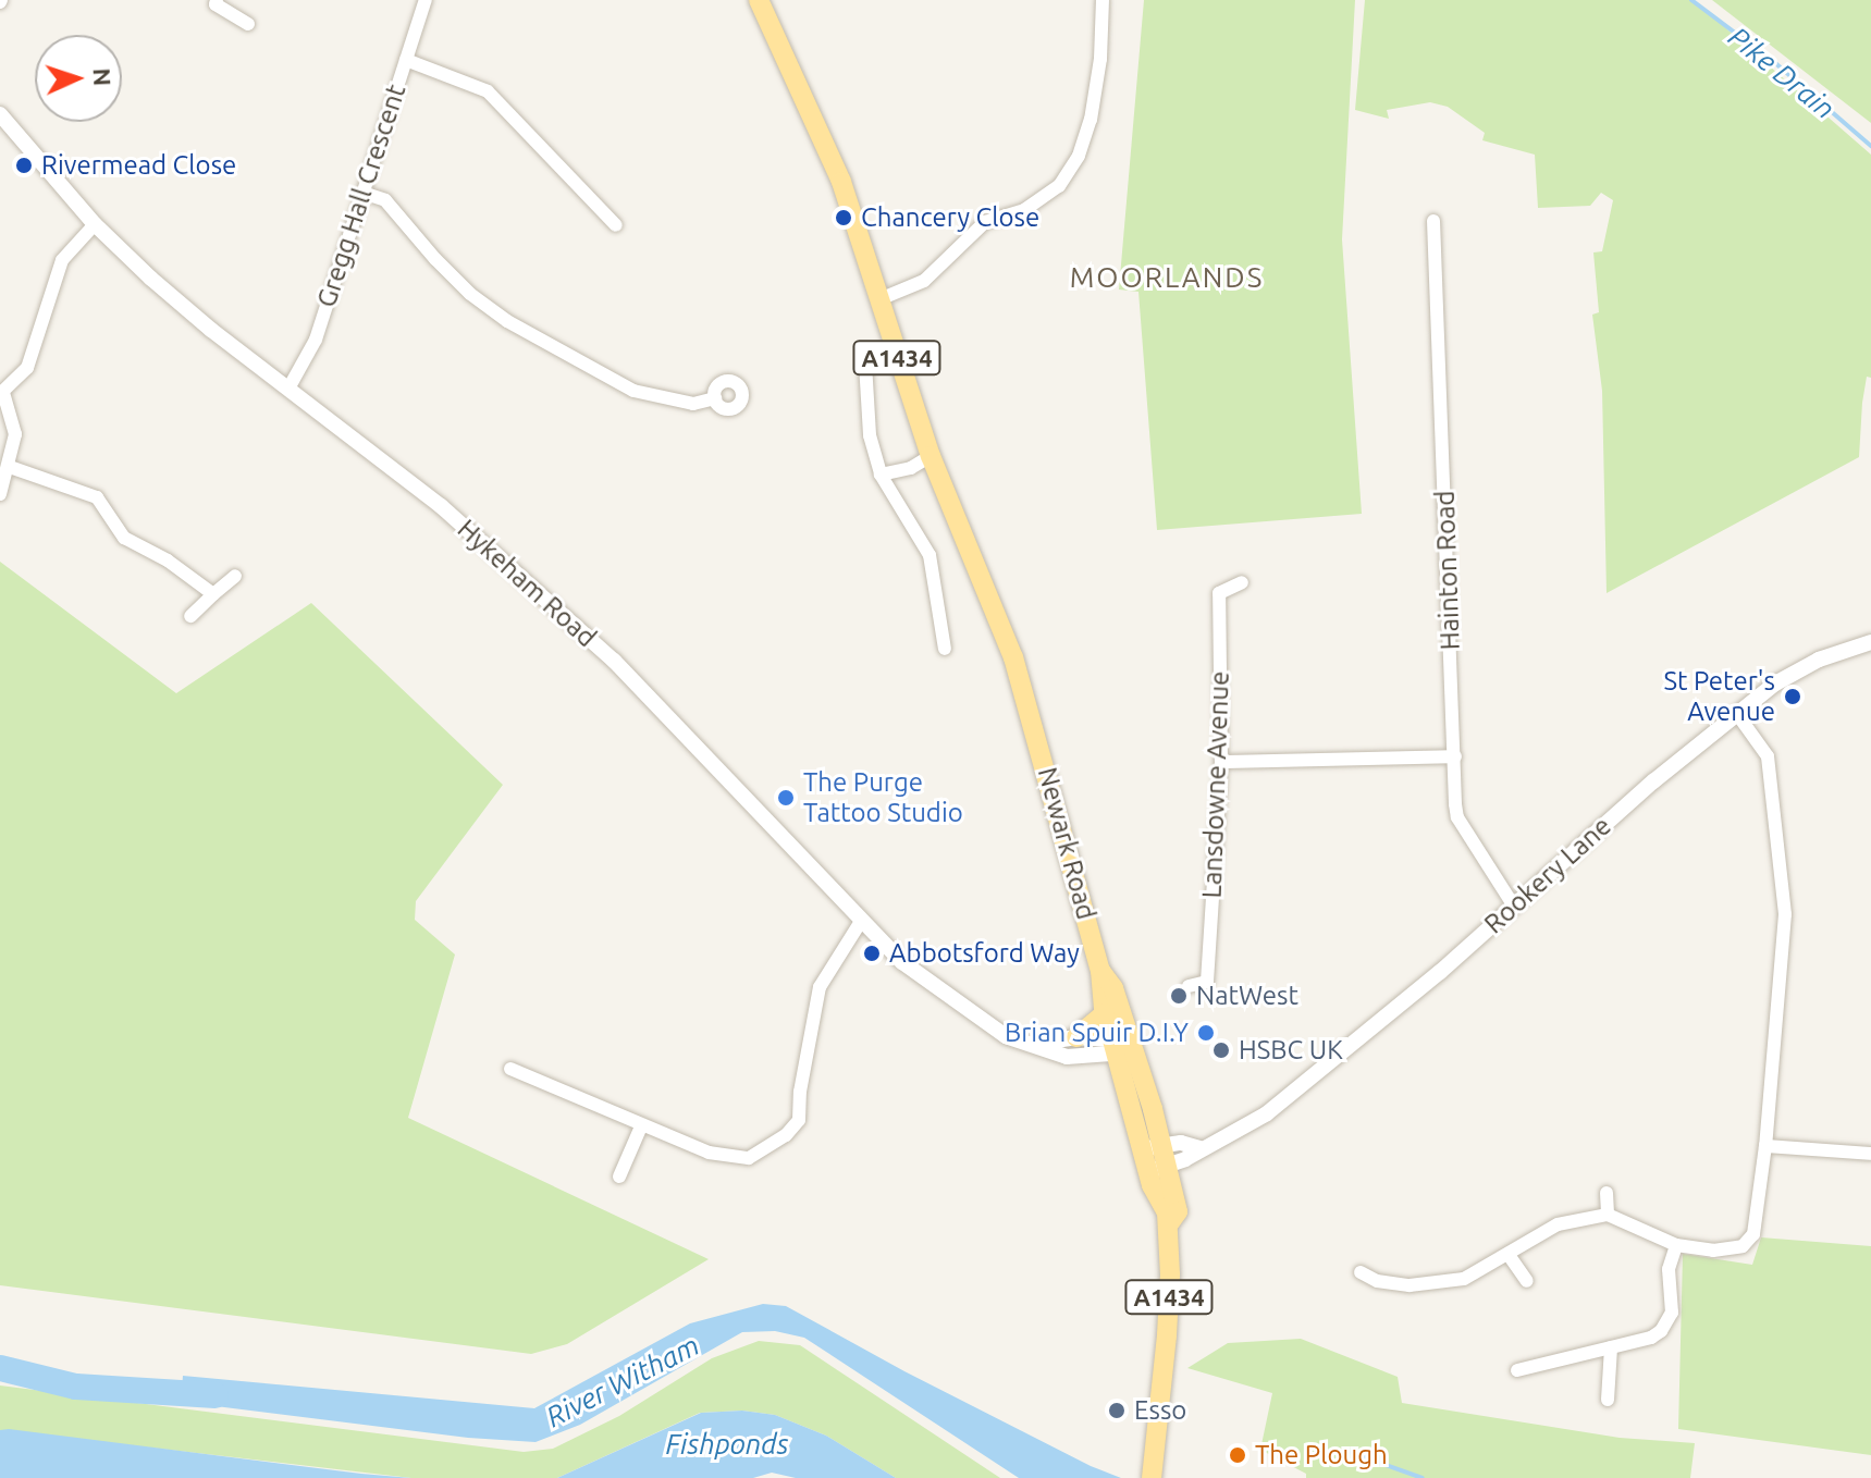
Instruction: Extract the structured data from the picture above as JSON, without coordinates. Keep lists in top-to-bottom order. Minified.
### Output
{"streets":{"main road":["A1434","Newark Road"],"street":["Gregg Hall Crescent","Hainton Road","Hykeham Road","Lansdowne Avenue","Rookery Lane"]},"crossings":[["Gregg Hall Crescent","Hykeham Road"],["A1434","Newark Road"],["Hainton Road","Rookery Lane"],["Hykeham Road","Newark Road"],["Newark Road","Rookery Lane"]],"districts":["MOORLANDS"],"water":["Pike Drain","River Witham","Fishponds"],"places":["Rivermead Close","Chancery Close","St Peter's Avenue","The Purge Tattoo Studio","Abbotsford Way","NatWest","Brian Spuir D.I.Y","HSBC UK","Esso","The Plough"],"north":"right"}
